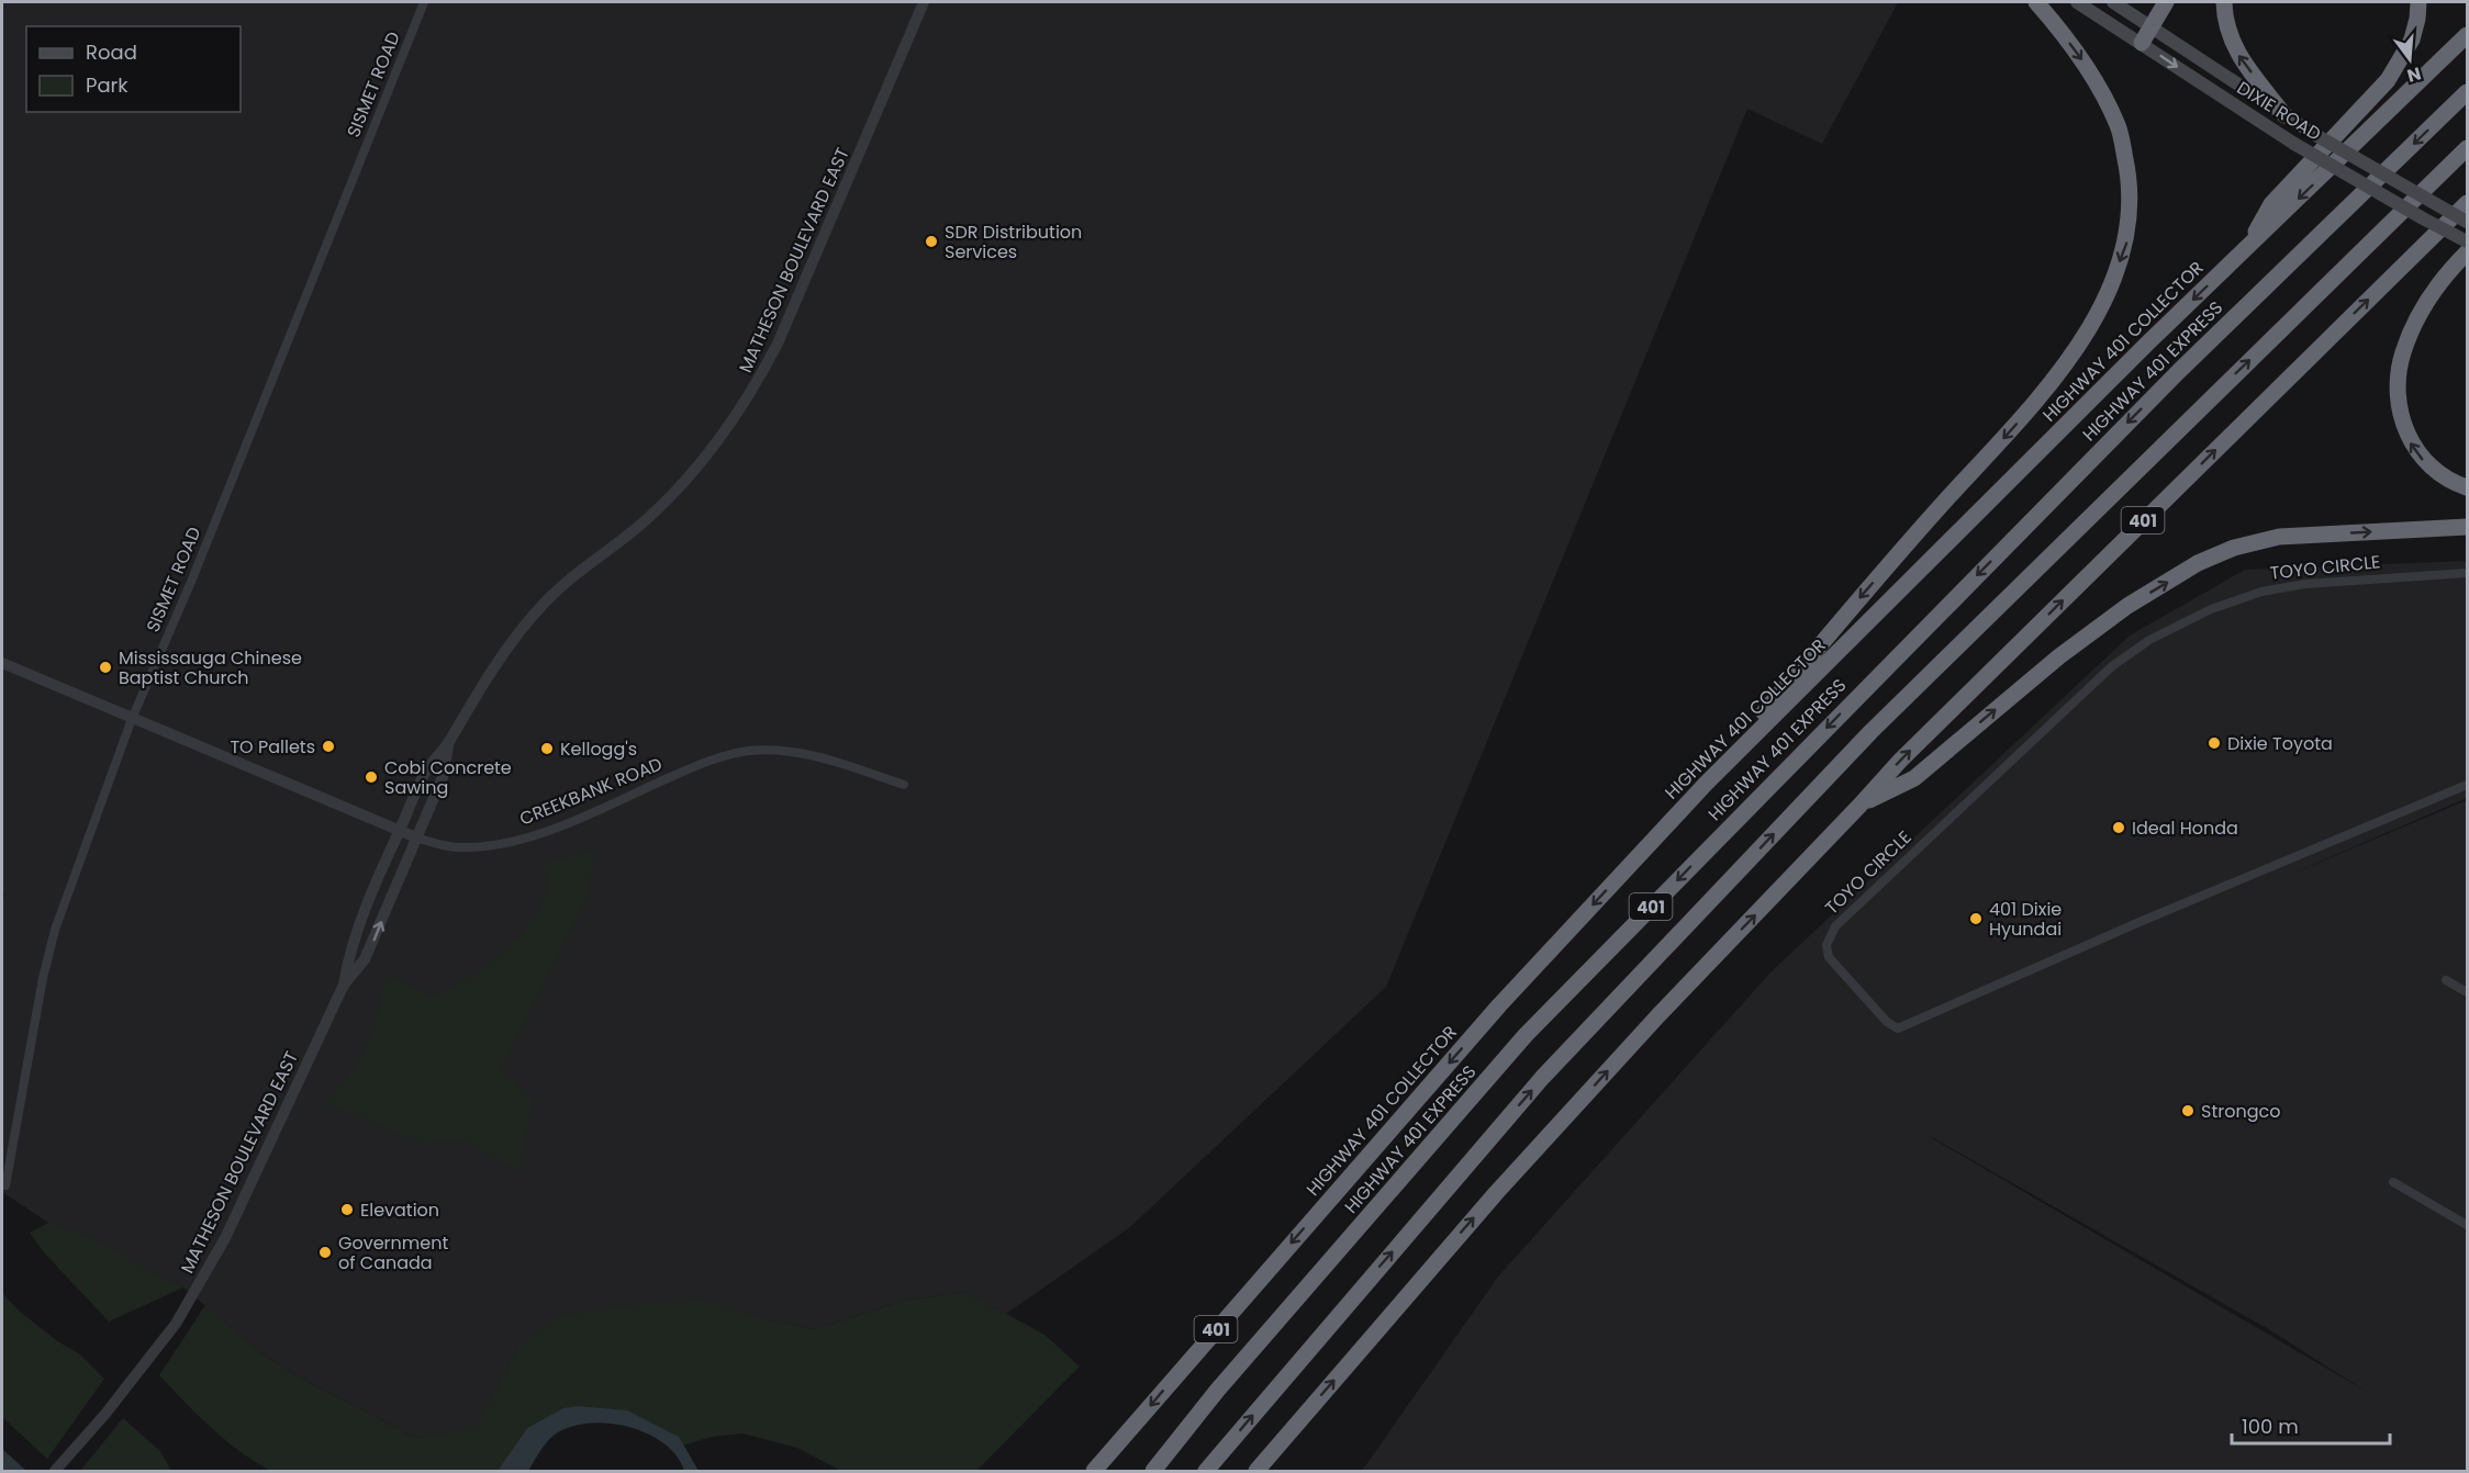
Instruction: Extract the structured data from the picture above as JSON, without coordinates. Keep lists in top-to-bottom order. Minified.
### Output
{"streets":{"highway":["HIGHWAY 401 COLLECTOR","HIGHWAY 401 EXPRESS","401"],"main road":["DIXIE ROAD"],"street":["SISMET ROAD","MATHESON BOULEVARD EAST","TOYO CIRCLE","CREEKBANK ROAD"]},"crossings":[["SISMET ROAD","CREEKBANK ROAD"],["MATHESON BOULEVARD EAST","CREEKBANK ROAD"]],"places":["SDR Distribution Services","Mississauga Chinese Baptist Church","Dixie Toyota","TO Pallets","Kellogg's","Cobi Concrete Sawing","Ideal Honda","401 Dixie Hyundai","Strongco","Elevation","Government of Canada"],"legend":["Road","Park"],"scale_bar":"100 m","north":"bottom"}
